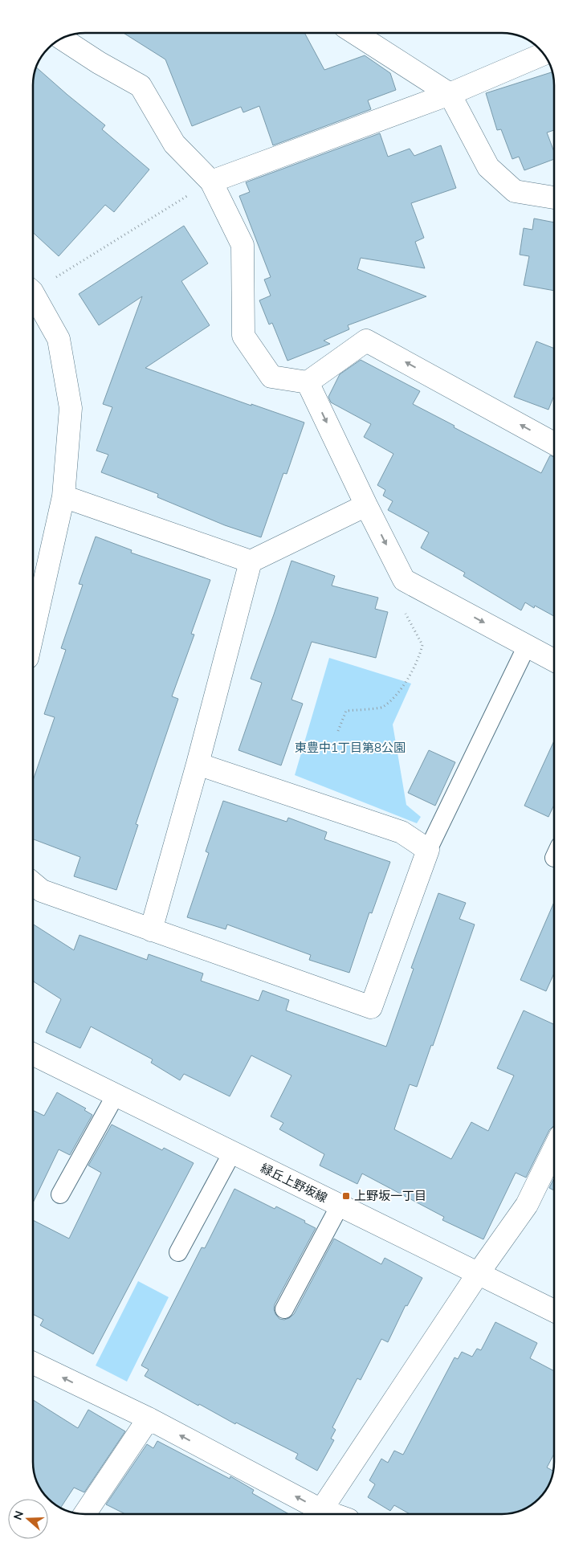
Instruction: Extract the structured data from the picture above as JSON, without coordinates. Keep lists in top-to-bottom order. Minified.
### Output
{"streets":{"street":["緑丘上野坂線"]},"parks":["東豊中1丁目第8公園"],"places":{"transit":["上野坂一丁目"]},"north":"left"}
